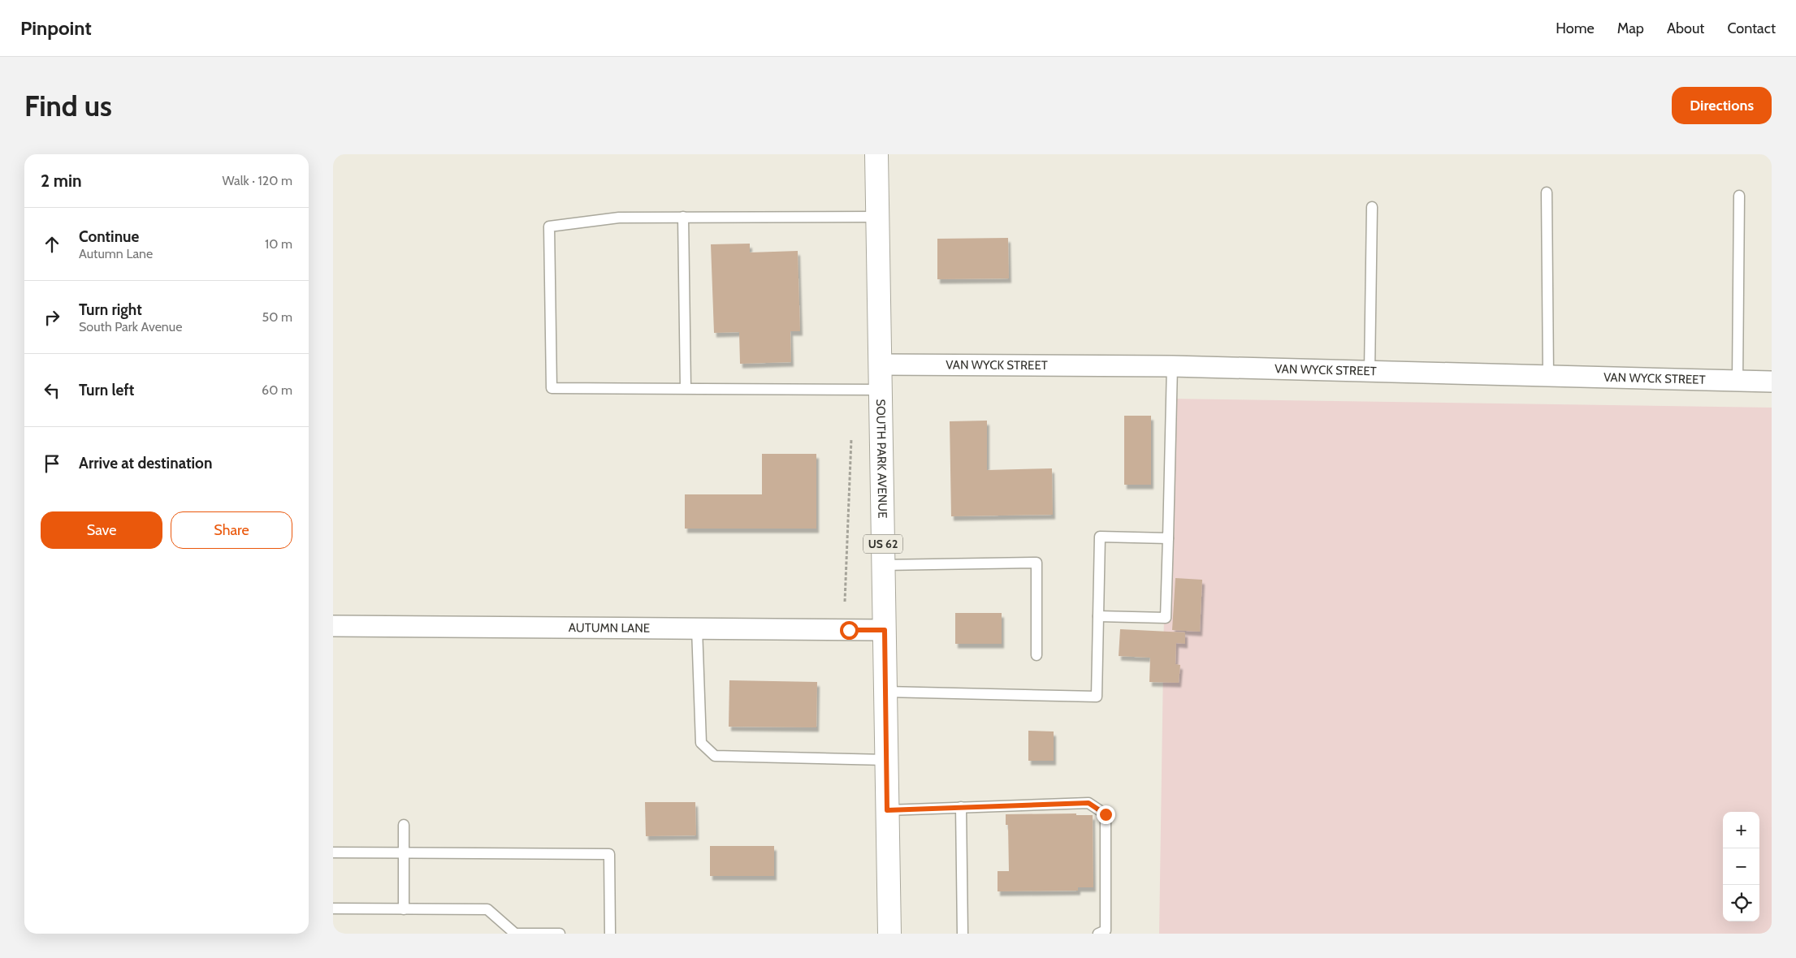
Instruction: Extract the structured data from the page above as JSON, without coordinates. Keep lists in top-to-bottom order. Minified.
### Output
{"streets":{"main road":["SOUTH PARK AVENUE","US 62"],"street":["VAN WYCK STREET","AUTUMN LANE"]},"crossings":[["VAN WYCK STREET","SOUTH PARK AVENUE"],["SOUTH PARK AVENUE","AUTUMN LANE"]],"page":{"header":"Pinpoint","nav":["Home","Map","About","Contact"],"buttons":["Directions",["Save","Share"]],"title":"Find us","heading":["2 min","Walk · 120 m"],"list":[["Continue","Autumn Lane","10 m"],["Turn right","South Park Avenue","50 m"],["Turn left","60 m"],"Arrive at destination"],"map_buttons":["+","−"]}}
